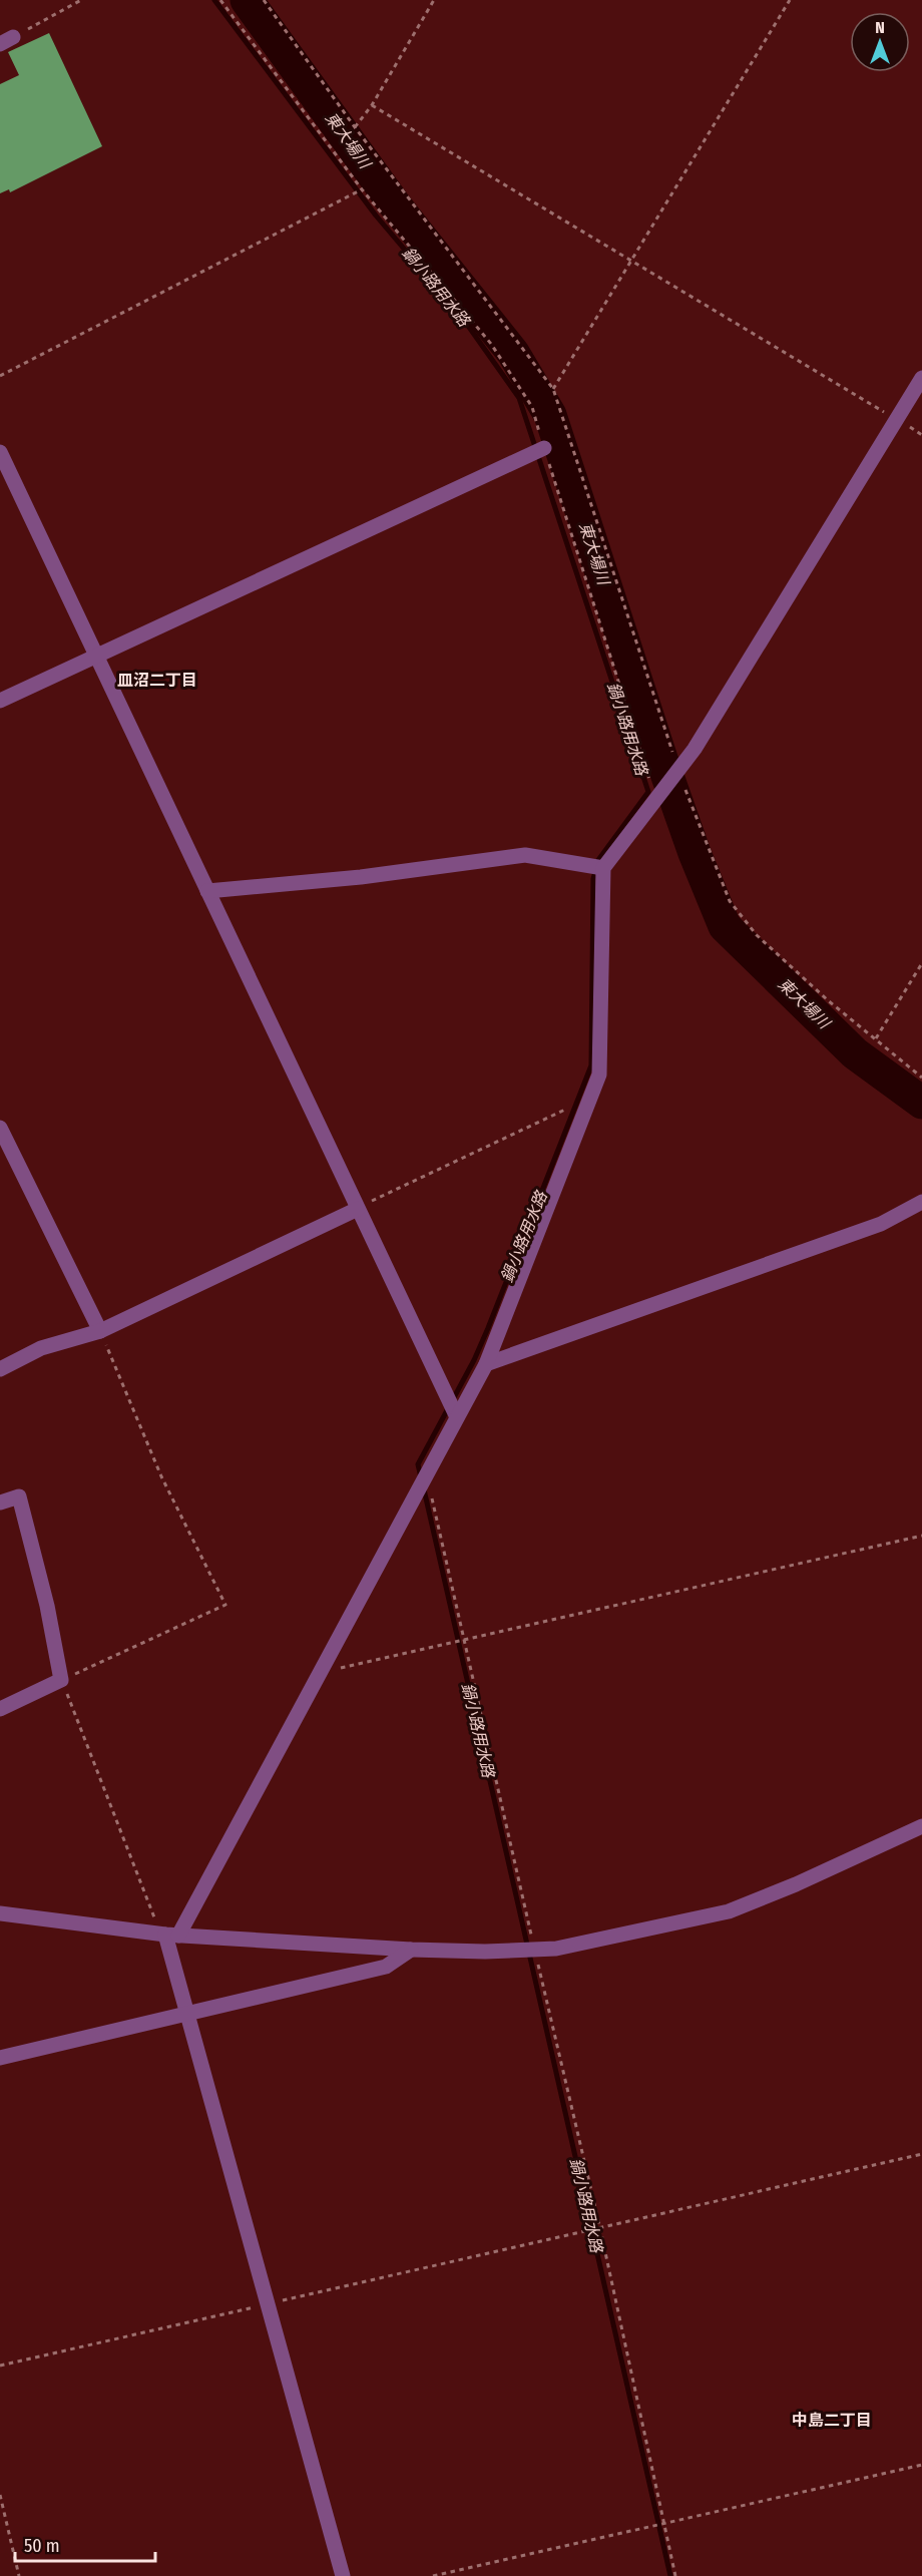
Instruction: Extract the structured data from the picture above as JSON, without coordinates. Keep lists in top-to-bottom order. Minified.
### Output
{"districts":["皿沼二丁目","中島二丁目"],"water":["東大場川","鍋小路用水路"],"scale_bar":"50 m","north":"top"}
